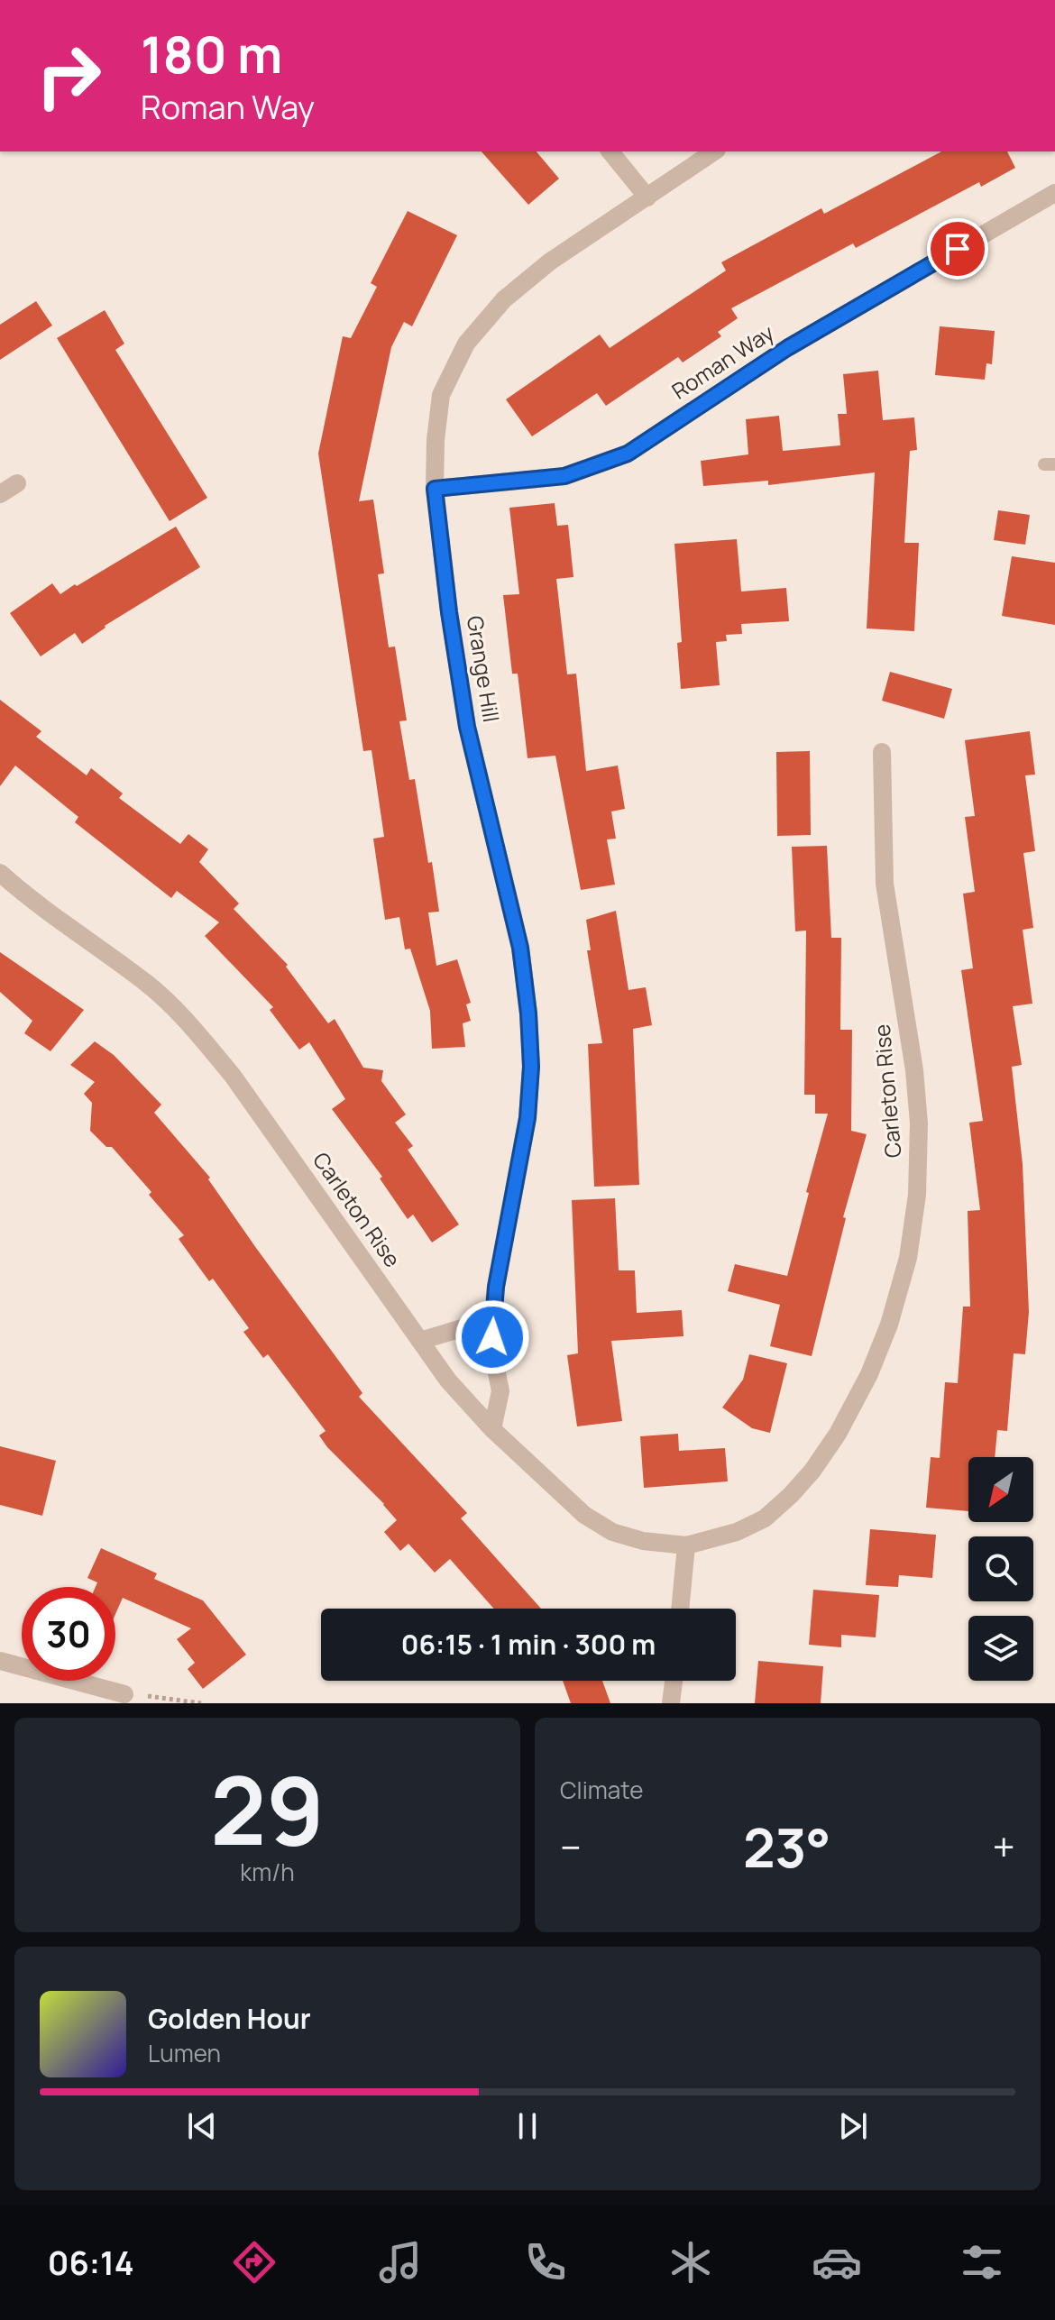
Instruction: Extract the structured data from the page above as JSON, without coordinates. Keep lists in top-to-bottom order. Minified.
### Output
{"streets":{"street":["Roman Way","Grange Hill","Carleton Rise"]},"crossings":[["Roman Way","Grange Hill"],["Grange Hill","Carleton Rise"]],"north":"bottom left","page":{"turn":["180 m","Roman Way"],"limit":"30","trip":"06:15 · 1 min · 300 m","tile":[["29","km/h"],"Climate"],"heat":["−","23°","+"],"song":["Golden Hour","Lumen"],"tabs":"06:14"}}
